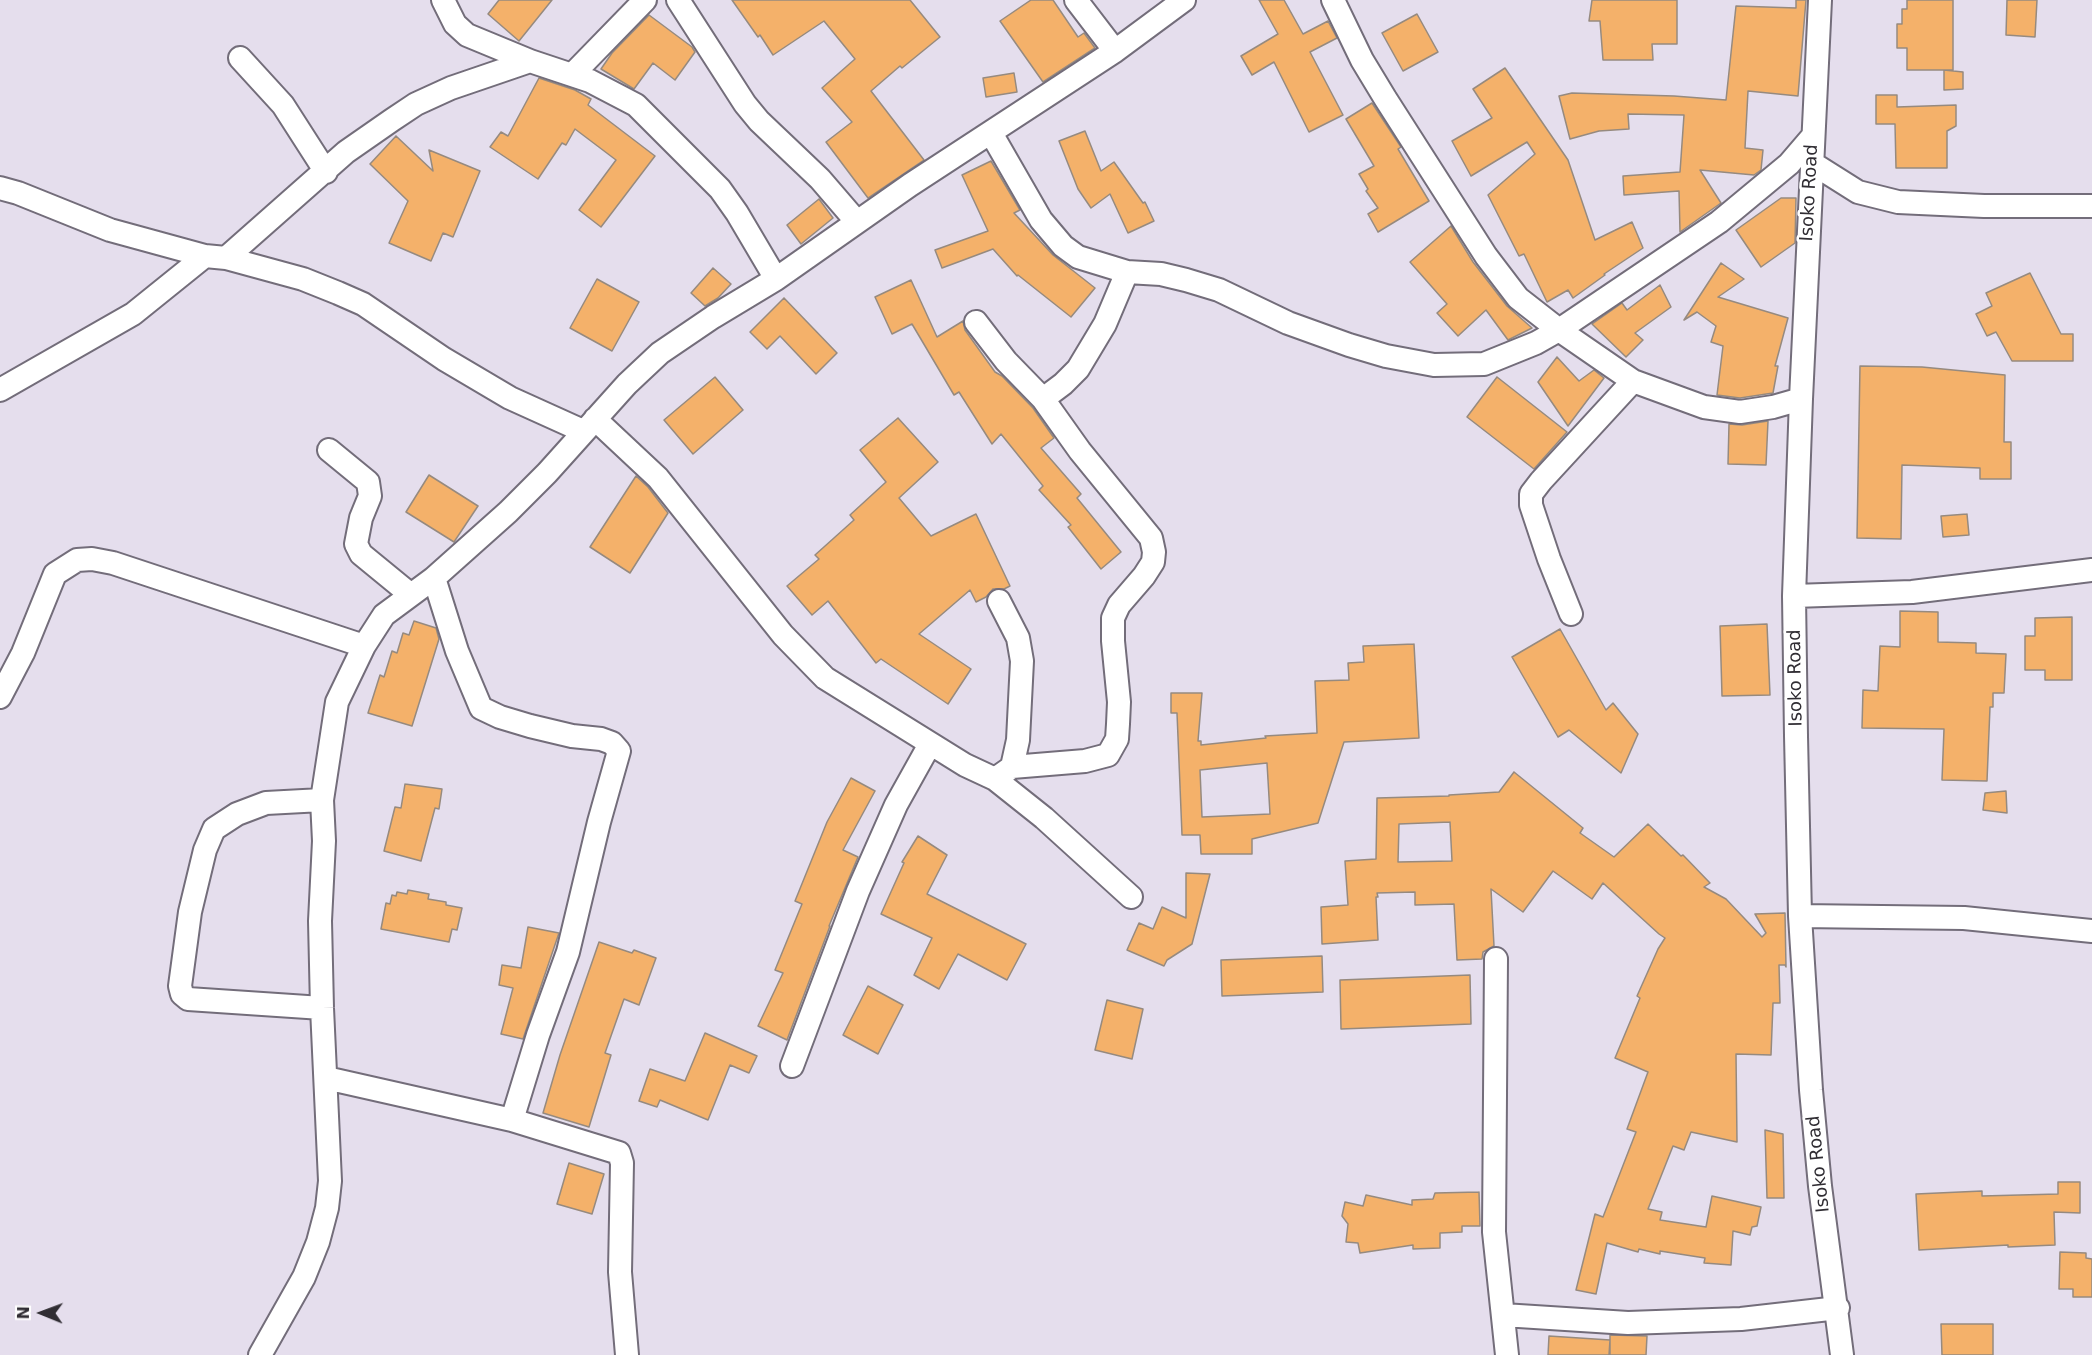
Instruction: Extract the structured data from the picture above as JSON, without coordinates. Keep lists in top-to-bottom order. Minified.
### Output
{"streets":{"street":["Isoko Road"]},"north":"left"}
